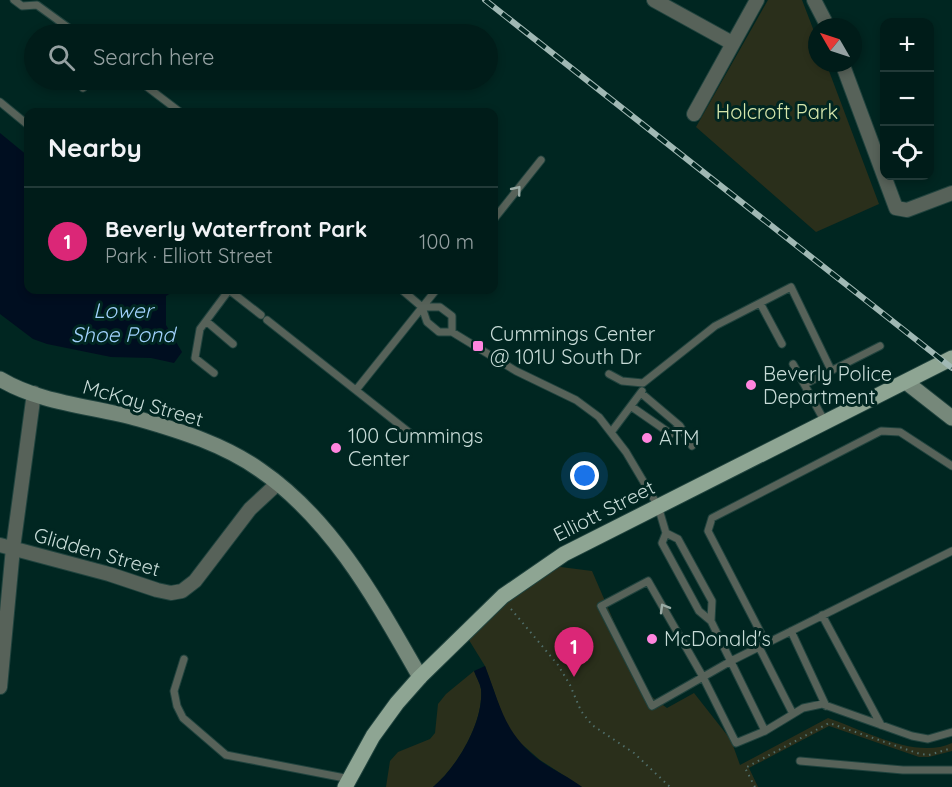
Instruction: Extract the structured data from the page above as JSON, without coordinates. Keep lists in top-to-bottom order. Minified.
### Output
{"streets":{"main road":["McKay Street","Elliott Street"],"street":["Glidden Street"]},"crossings":[["McKay Street","Elliott Street"],["McKay Street","Glidden Street"]],"water":["Lower Shoe Pond"],"parks":["Holcroft Park"],"places":{"transit":["Cummings Center @ 101U South Dr"],"other":["Beverly Police Department","ATM","100 Cummings Center","McDonald's"]},"north":"top left","page":{"map_buttons":["+","−"],"search":"Search here","heading":"Nearby","list":[{"mark":"1","name":"Beverly Waterfront Park","note":"Park · Elliott Street","value":"100 m"}],"pins":"1"}}
